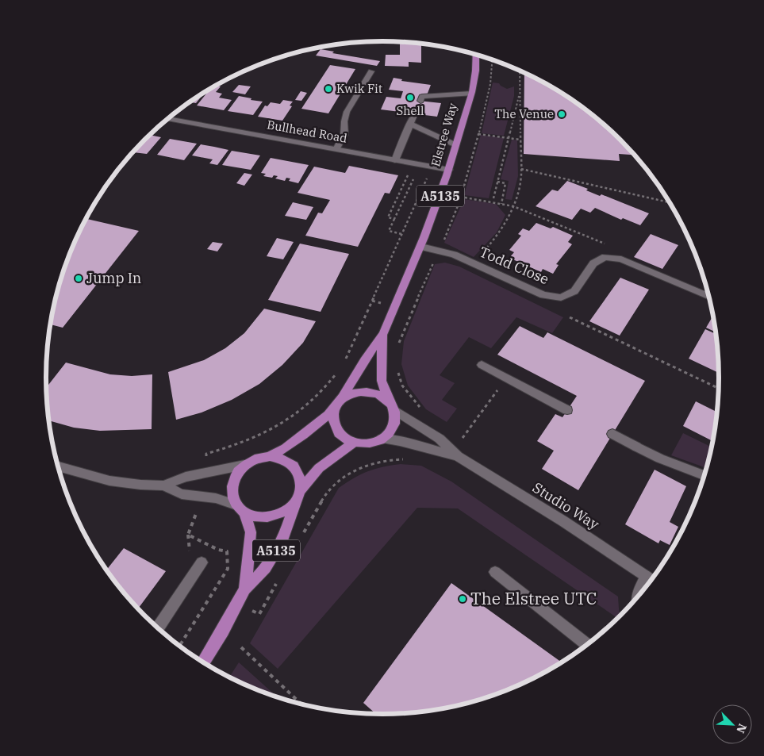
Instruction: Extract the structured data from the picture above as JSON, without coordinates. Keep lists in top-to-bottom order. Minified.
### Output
{"streets":{"main road":["Elstree Way","A5135"],"street":["Bullhead Road","Todd Close","Studio Way"]},"crossings":[["Bullhead Road","Elstree Way"],["Elstree Way","A5135"],["Elstree Way","Todd Close"],["Elstree Way","Studio Way"],["A5135","Studio Way"]],"places":["Kwik Fit","Shell","The Venue","Jump In","The Elstree UTC"],"north":"bottom right"}
